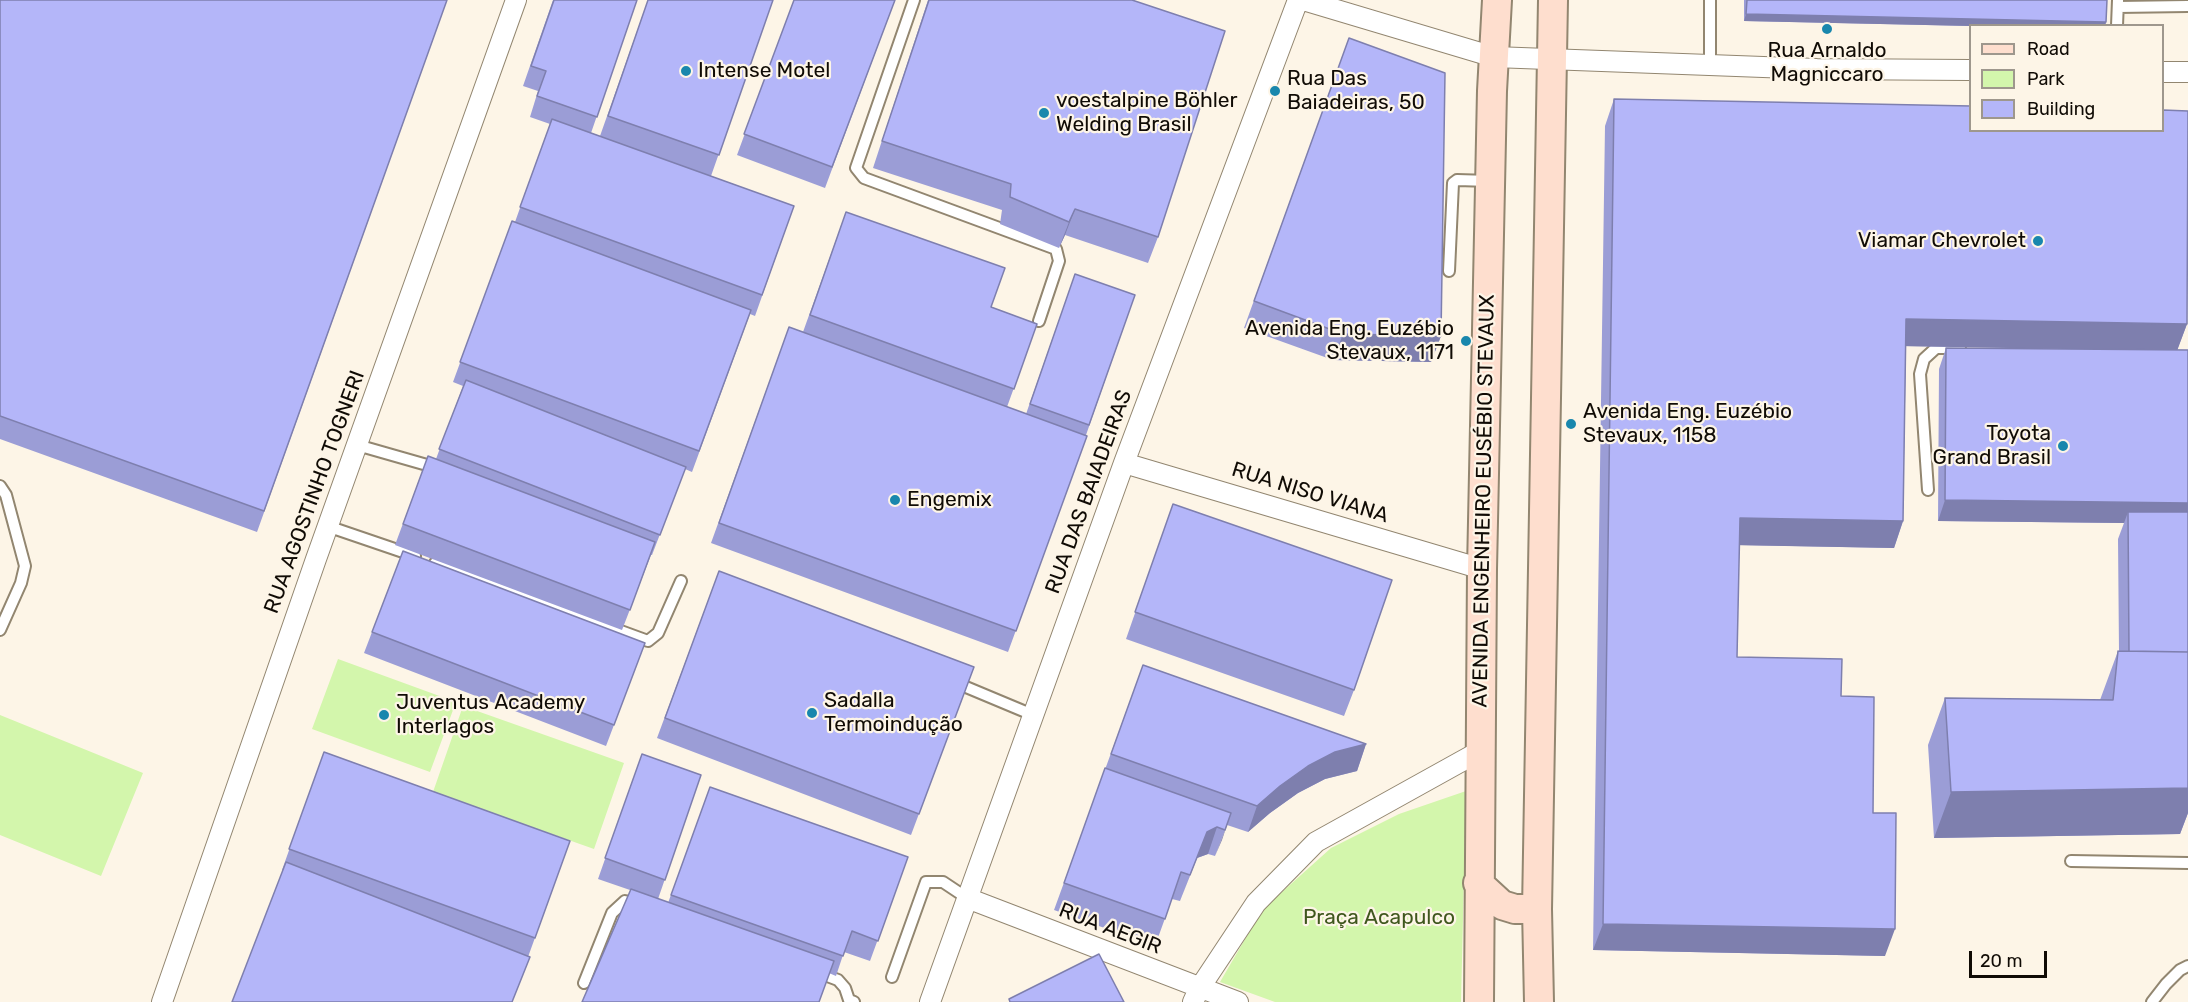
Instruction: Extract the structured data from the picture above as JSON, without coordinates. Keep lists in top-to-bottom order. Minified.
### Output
{"streets":{"main road":["AVENIDA ENGENHEIRO EUSÉBIO STEVAUX"],"street":["RUA AGOSTINHO TOGNERI","RUA DAS BAIADEIRAS","RUA NISO VIANA","RUA AEGIR"]},"crossings":[["RUA DAS BAIADEIRAS","RUA NISO VIANA"],["RUA DAS BAIADEIRAS","RUA AEGIR"],["RUA NISO VIANA","AVENIDA ENGENHEIRO EUSÉBIO STEVAUX"]],"parks":["Praça Acapulco"],"places":["Rua Arnaldo Magniccaro","Intense Motel","Rua Das Baiadeiras, 50","voestalpine Böhler Welding Brasil","Viamar Chevrolet","Avenida Eng. Euzébio Stevaux, 1171","Avenida Eng. Euzébio Stevaux, 1158","Toyota Grand Brasil","Engemix","Sadalla Termoindução","Juventus Academy Interlagos"],"legend":["Road","Park","Building"],"scale_bar":"20 m"}
